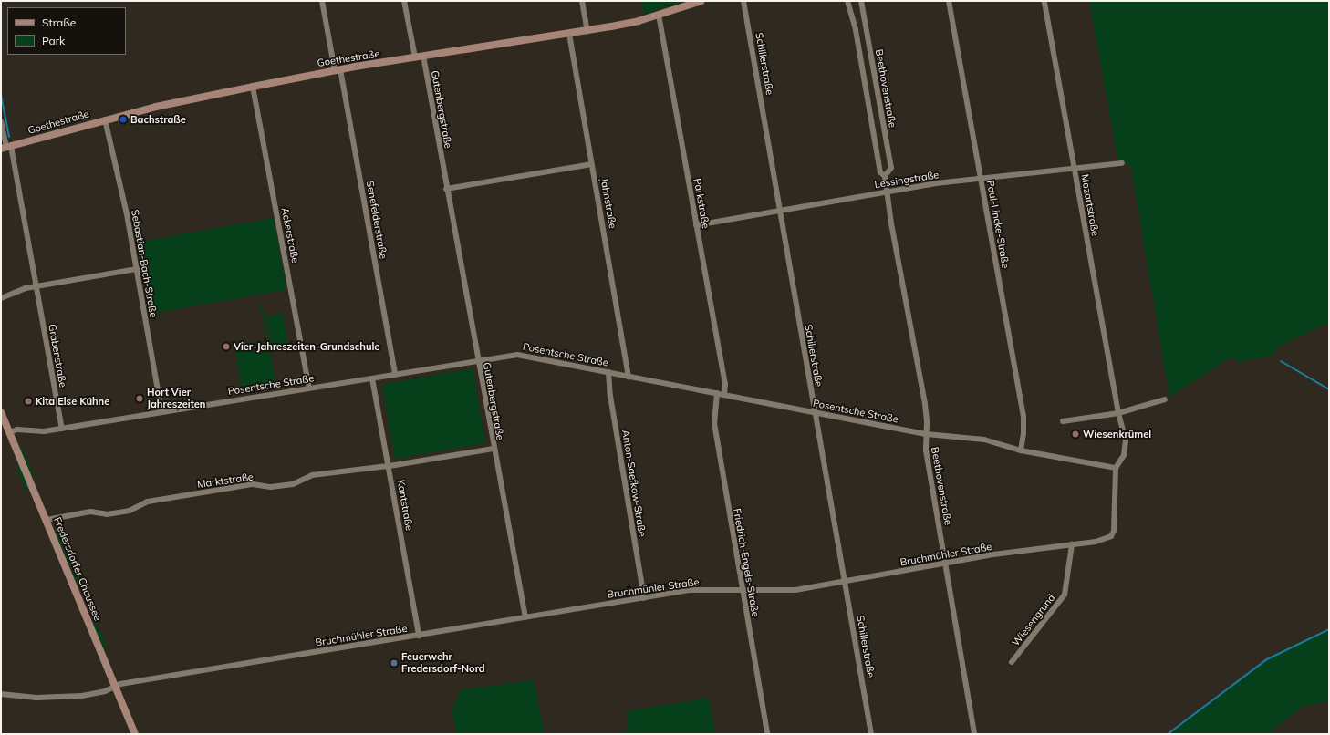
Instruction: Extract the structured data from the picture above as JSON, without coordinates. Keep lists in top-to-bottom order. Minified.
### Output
{"streets":{"street":["Goethestraße","Schillerstraße","Beethovenstraße","Gutenbergstraße","Lessingstraße","Jahnstraße","Parkstraße","Mozartstraße","Senefelderstraße","Paul-Lincke-Straße","Ackerstraße","Sebastian-Bach-Straße","Posentsche Straße","Grabenstraße","Marktstraße","Anton-Saefkow-Straße","Kantstraße","Bruchmühler Straße","Friedrich-Engels-Straße","Fredersdorfer Chaussee","Wiesengrund"]},"crossings":[["Goethestraße","Gutenbergstraße"],["Goethestraße","Jahnstraße"],["Goethestraße","Parkstraße"],["Goethestraße","Senefelderstraße"],["Goethestraße","Ackerstraße"],["Goethestraße","Sebastian-Bach-Straße"],["Goethestraße","Grabenstraße"],["Schillerstraße","Lessingstraße"],["Schillerstraße","Posentsche Straße"],["Schillerstraße","Bruchmühler Straße"],["Beethovenstraße","Lessingstraße"],["Beethovenstraße","Posentsche Straße"],["Beethovenstraße","Bruchmühler Straße"],["Gutenbergstraße","Posentsche Straße"],["Gutenbergstraße","Marktstraße"],["Gutenbergstraße","Bruchmühler Straße"],["Lessingstraße","Parkstraße"],["Lessingstraße","Mozartstraße"],["Lessingstraße","Paul-Lincke-Straße"],["Jahnstraße","Posentsche Straße"],["Parkstraße","Posentsche Straße"],["Mozartstraße","Bruchmühler Straße"],["Senefelderstraße","Posentsche Straße"],["Paul-Lincke-Straße","Posentsche Straße"],["Ackerstraße","Posentsche Straße"],["Sebastian-Bach-Straße","Posentsche Straße"],["Posentsche Straße","Grabenstraße"],["Posentsche Straße","Anton-Saefkow-Straße"],["Posentsche Straße","Kantstraße"],["Posentsche Straße","Bruchmühler Straße"],["Posentsche Straße","Friedrich-Engels-Straße"],["Posentsche Straße","Fredersdorfer Chaussee"],["Marktstraße","Kantstraße"],["Marktstraße","Fredersdorfer Chaussee"],["Anton-Saefkow-Straße","Bruchmühler Straße"],["Kantstraße","Bruchmühler Straße"],["Bruchmühler Straße","Friedrich-Engels-Straße"],["Bruchmühler Straße","Fredersdorfer Chaussee"],["Bruchmühler Straße","Wiesengrund"]],"places":["Bachstraße","Vier-Jahreszeiten-Grundschule","Hort Vier Jahreszeiten","Kita Else Kühne","Wiesenkrümel","Feuerwehr Fredersdorf-Nord"],"legend":["Straße","Park"]}
